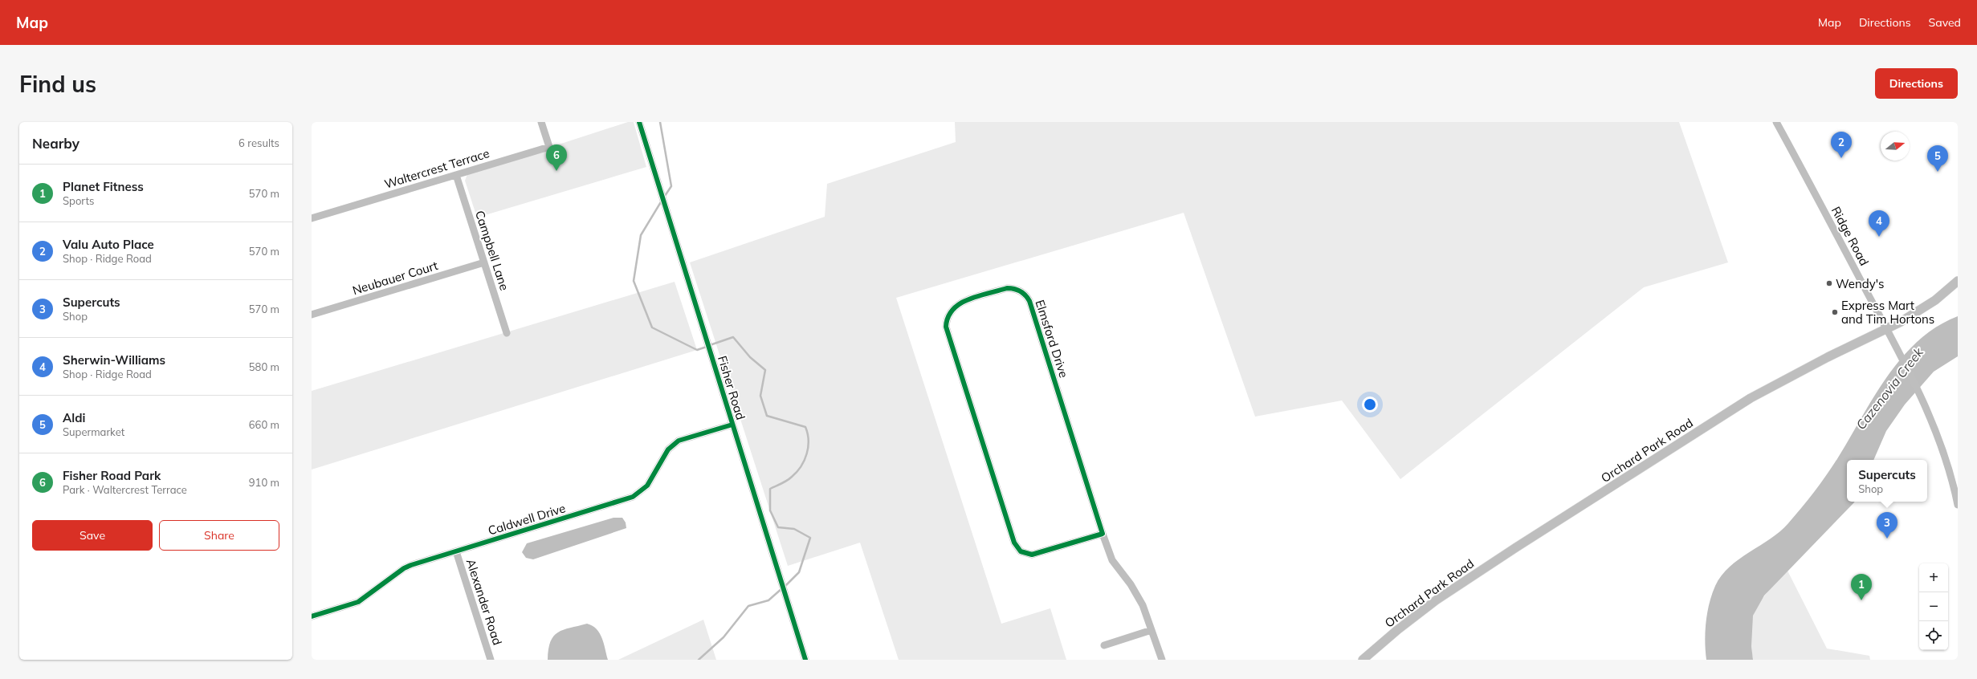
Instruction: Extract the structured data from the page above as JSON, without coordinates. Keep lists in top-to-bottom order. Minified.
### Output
{"streets":{"main road":["Orchard Park Road"],"street":["Waltercrest Terrace","Ridge Road","Campbell Lane","Neubauer Court","Elmsford Drive","Fisher Road","Caldwell Drive","Alexander Road"]},"crossings":[["Waltercrest Terrace","Campbell Lane"],["Ridge Road","Orchard Park Road"],["Campbell Lane","Neubauer Court"],["Fisher Road","Caldwell Drive"],["Caldwell Drive","Alexander Road"]],"water":["Cazenovia Creek"],"places":["Wendy's","Express Mart and Tim Hortons"],"north":"right","page":{"header":"Map","nav":["Map","Directions","Saved"],"buttons":["Directions",["Save","Share"]],"title":"Find us","heading":["Nearby","6 results"],"pins":["2","6","5","4","3","1"],"list":[{"mark":"1","name":"Planet Fitness","note":"Sports","value":"570 m"},{"mark":"2","name":"Valu Auto Place","note":"Shop · Ridge Road","value":"570 m"},{"mark":"3","name":"Supercuts","note":"Shop","value":"570 m"},{"mark":"4","name":"Sherwin-Williams","note":"Shop · Ridge Road","value":"580 m"},{"mark":"5","name":"Aldi","note":"Supermarket","value":"660 m"},{"mark":"6","name":"Fisher Road Park","note":"Park · Waltercrest Terrace","value":"910 m"}],"popup":["Supercuts","Shop"],"map_buttons":["+","−"]}}
